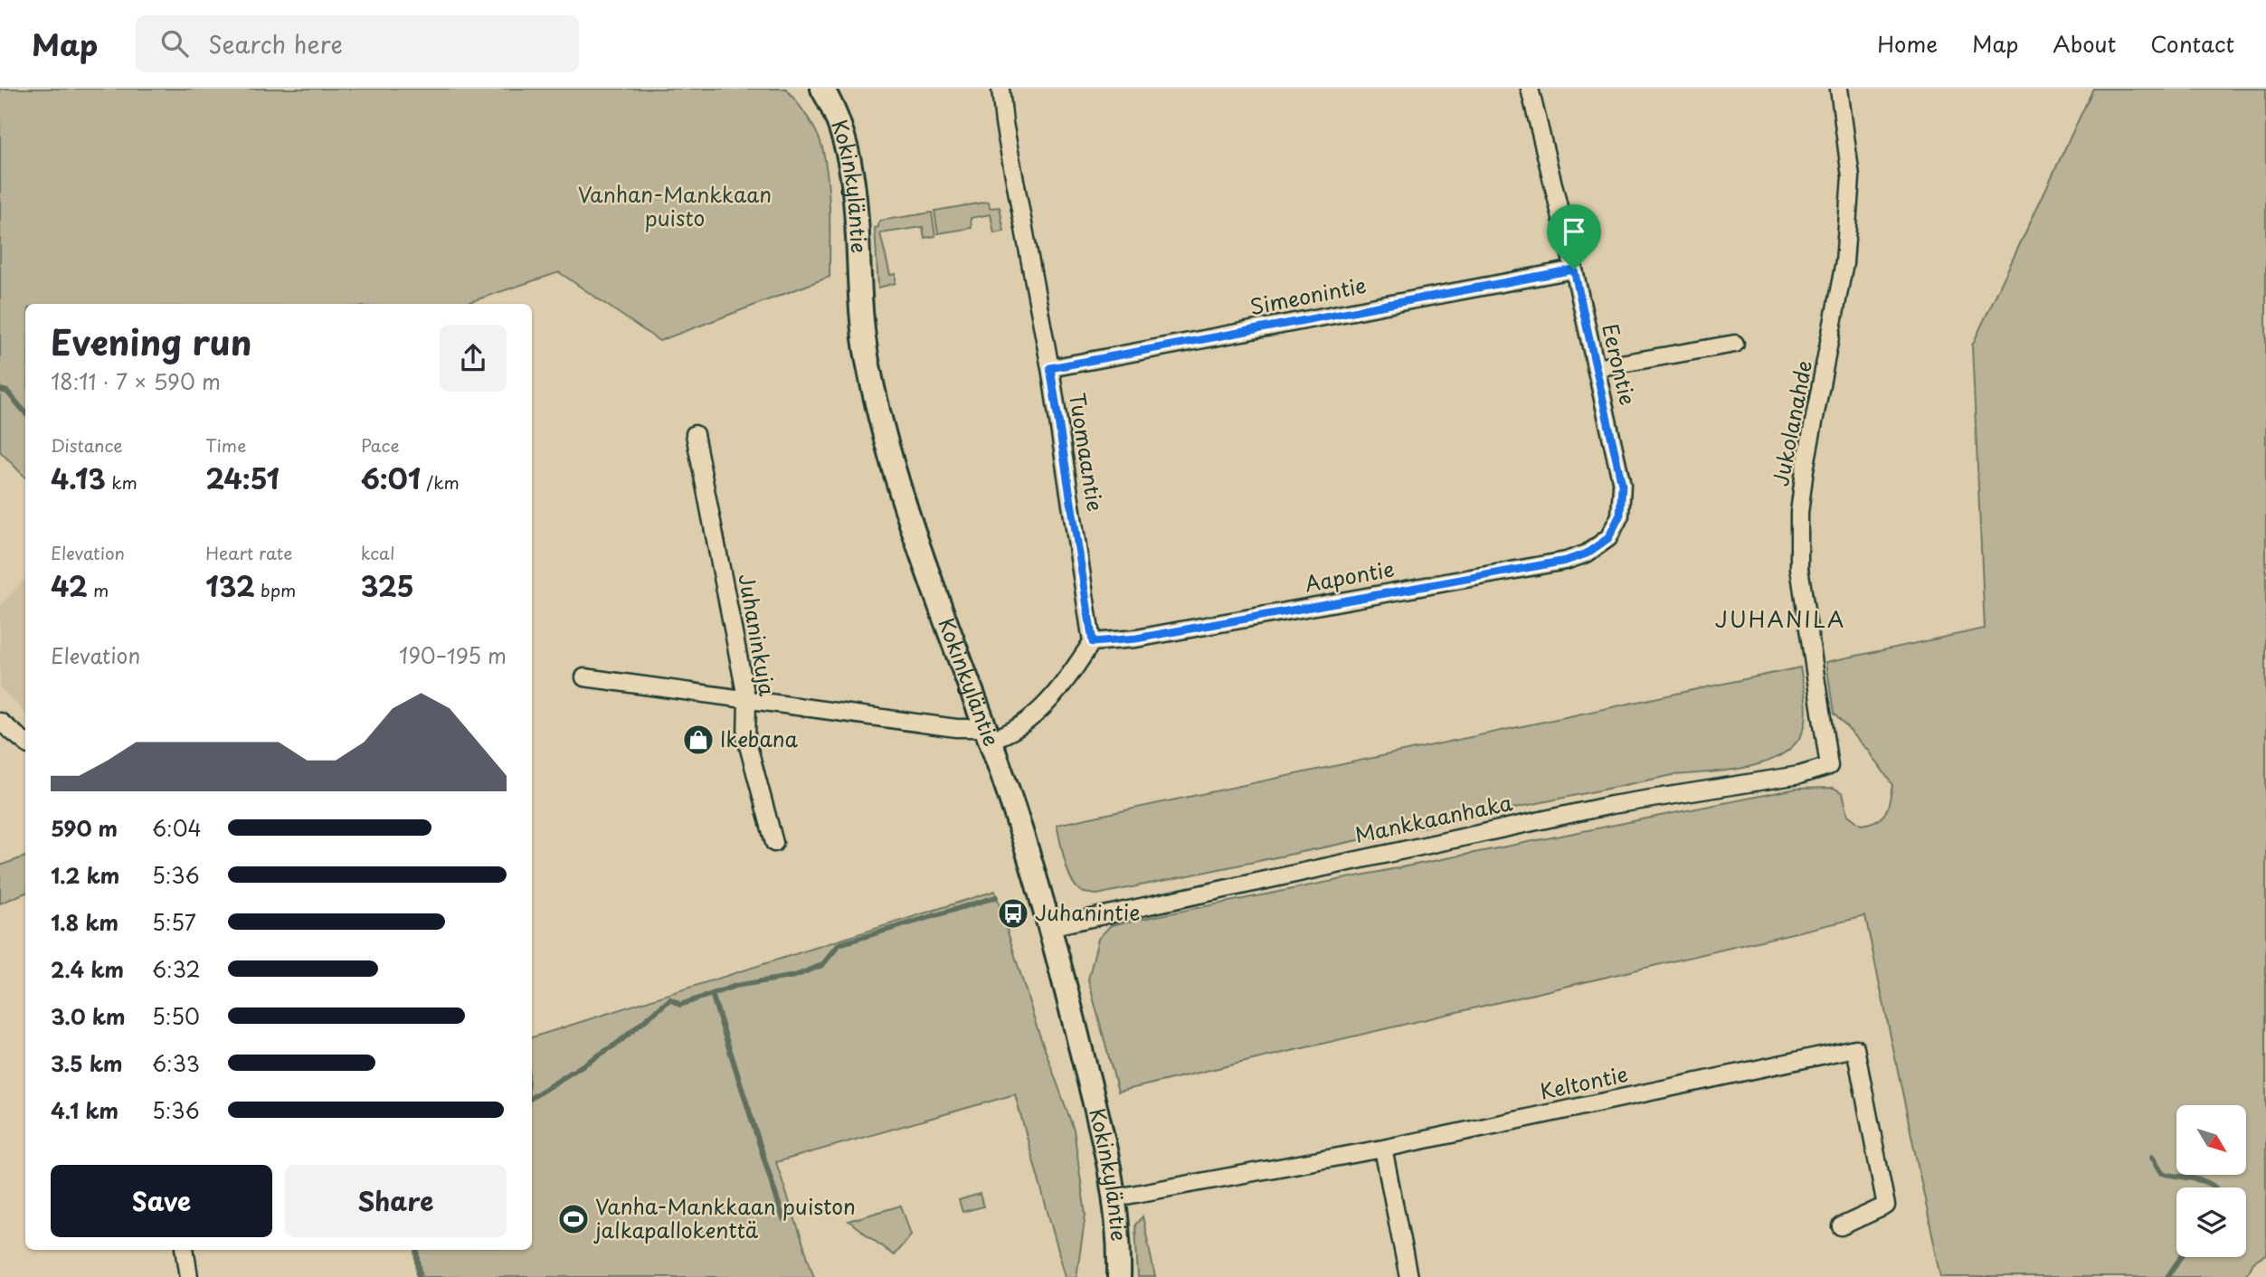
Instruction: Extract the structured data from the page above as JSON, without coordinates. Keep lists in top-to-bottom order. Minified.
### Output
{"streets":{"main road":["Kokinkyläntie"],"street":["Simeonintie","Eerontie","Jukolanahde","Tuomaantie","Aapontie","Juhaninkuja","Mankkaanhaka","Keltontie"]},"crossings":[["Kokinkyläntie","Mankkaanhaka"],["Kokinkyläntie","Keltontie"],["Simeonintie","Eerontie"],["Simeonintie","Tuomaantie"],["Eerontie","Aapontie"],["Jukolanahde","Mankkaanhaka"],["Tuomaantie","Aapontie"]],"districts":["JUHANILA"],"parks":["Vanhan-Mankkaan puisto"],"places":{"shop":["Ikebana"],"bus stop":["Juhanintie"],"sports":["Vanha-Mankkaan puiston jalkapallokenttä"]},"north":"bottom right","page":{"header":"Map","search":"Search here","nav":["Home","Map","About","Contact"],"heading":["Evening run","18:11 · 7 × 590 m"],"stats":[["Distance","4.13 km"],["Time","24:51"],["Pace","6:01 /km"],["Elevation","42 m"],["Heart rate","132 bpm"],["kcal","325"]],"chart":["Elevation","190–195 m"],"list":[{"name":"590 m","note":"6:04"},{"name":"1.2 km","note":"5:36"},{"name":"1.8 km","note":"5:57"},{"name":"2.4 km","note":"6:32"},{"name":"3.0 km","note":"5:50"},{"name":"3.5 km","note":"6:33"},{"name":"4.1 km","note":"5:36"}],"buttons":["Save","Share"]}}
